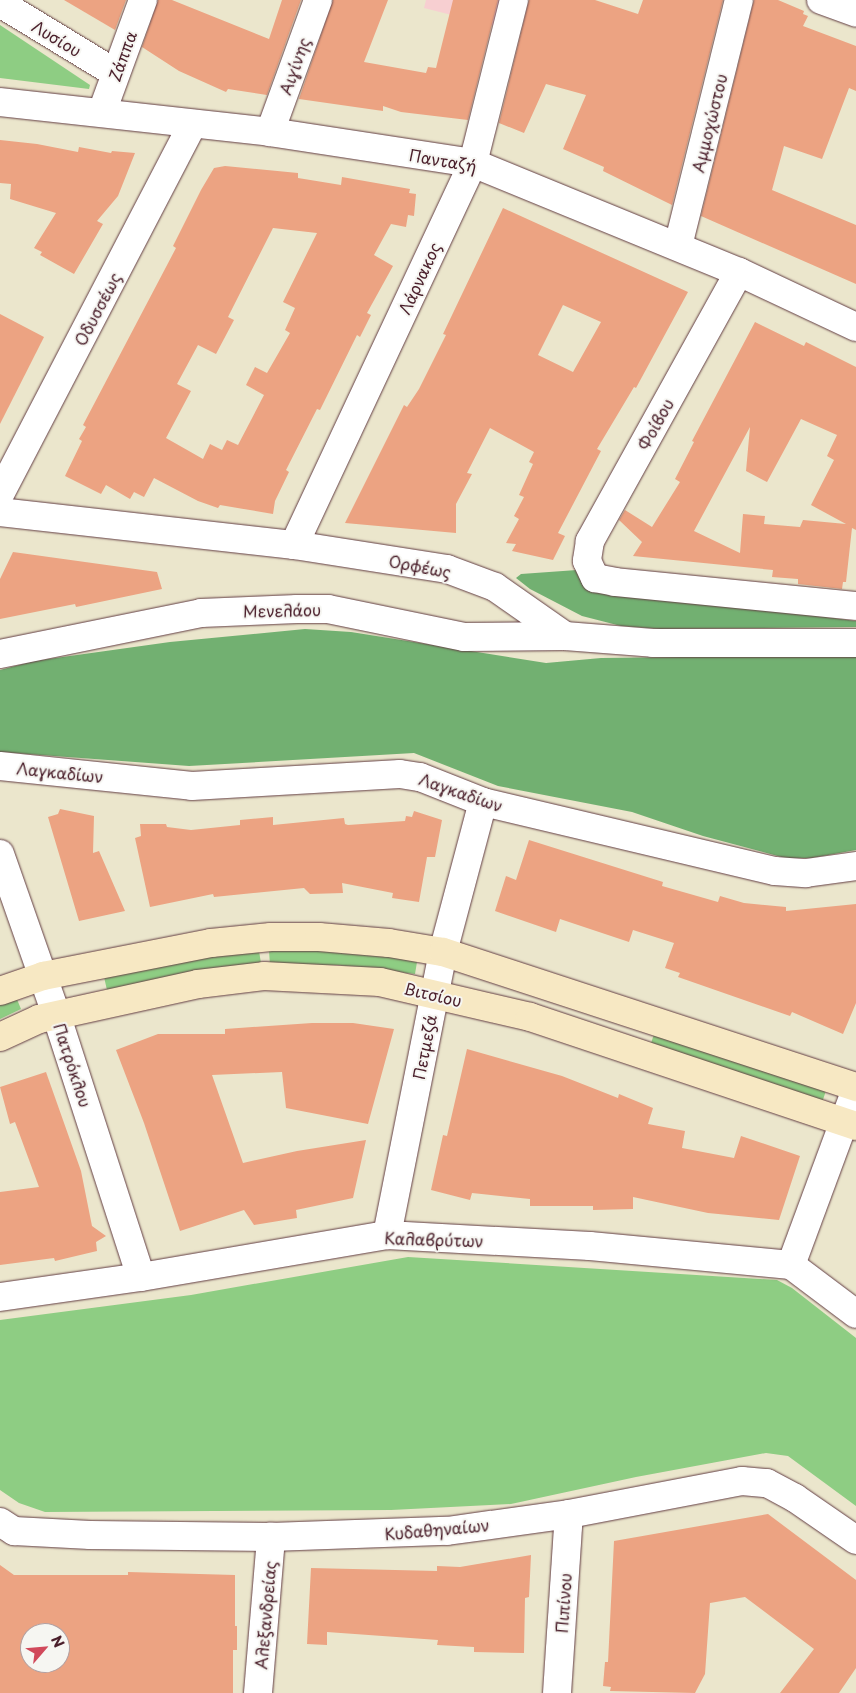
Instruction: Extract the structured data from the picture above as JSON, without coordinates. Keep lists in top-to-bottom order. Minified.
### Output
{"streets":{"street":["Λυσίου","Ζάππα","Αιγίνης","Αμμοχώστου","Πανταζή","Λάρνακος","Οδυσσέως","Φοίβου","Ορφέως","Μενελάου","Λαγκαδίων","Βιτσίου","Πετμεζά","Πατρόκλου","Καλαβρύτων","Κυδαθηναίων","Πιπίνου","Αλεξανδρείας"]},"crossings":[["Λυσίου","Ζάππα"],["Ζάππα","Πανταζή"],["Αιγίνης","Πανταζή"],["Αμμοχώστου","Πανταζή"],["Πανταζή","Λάρνακος"],["Πανταζή","Οδυσσέως"],["Πανταζή","Φοίβου"],["Λάρνακος","Ορφέως"],["Ορφέως","Μενελάου"],["Λαγκαδίων","Πετμεζά"],["Βιτσίου","Πετμεζά"],["Βιτσίου","Πατρόκλου"],["Πετμεζά","Καλαβρύτων"],["Πατρόκλου","Καλαβρύτων"],["Κυδαθηναίων","Πιπίνου"],["Κυδαθηναίων","Αλεξανδρείας"]],"north":"top right"}
